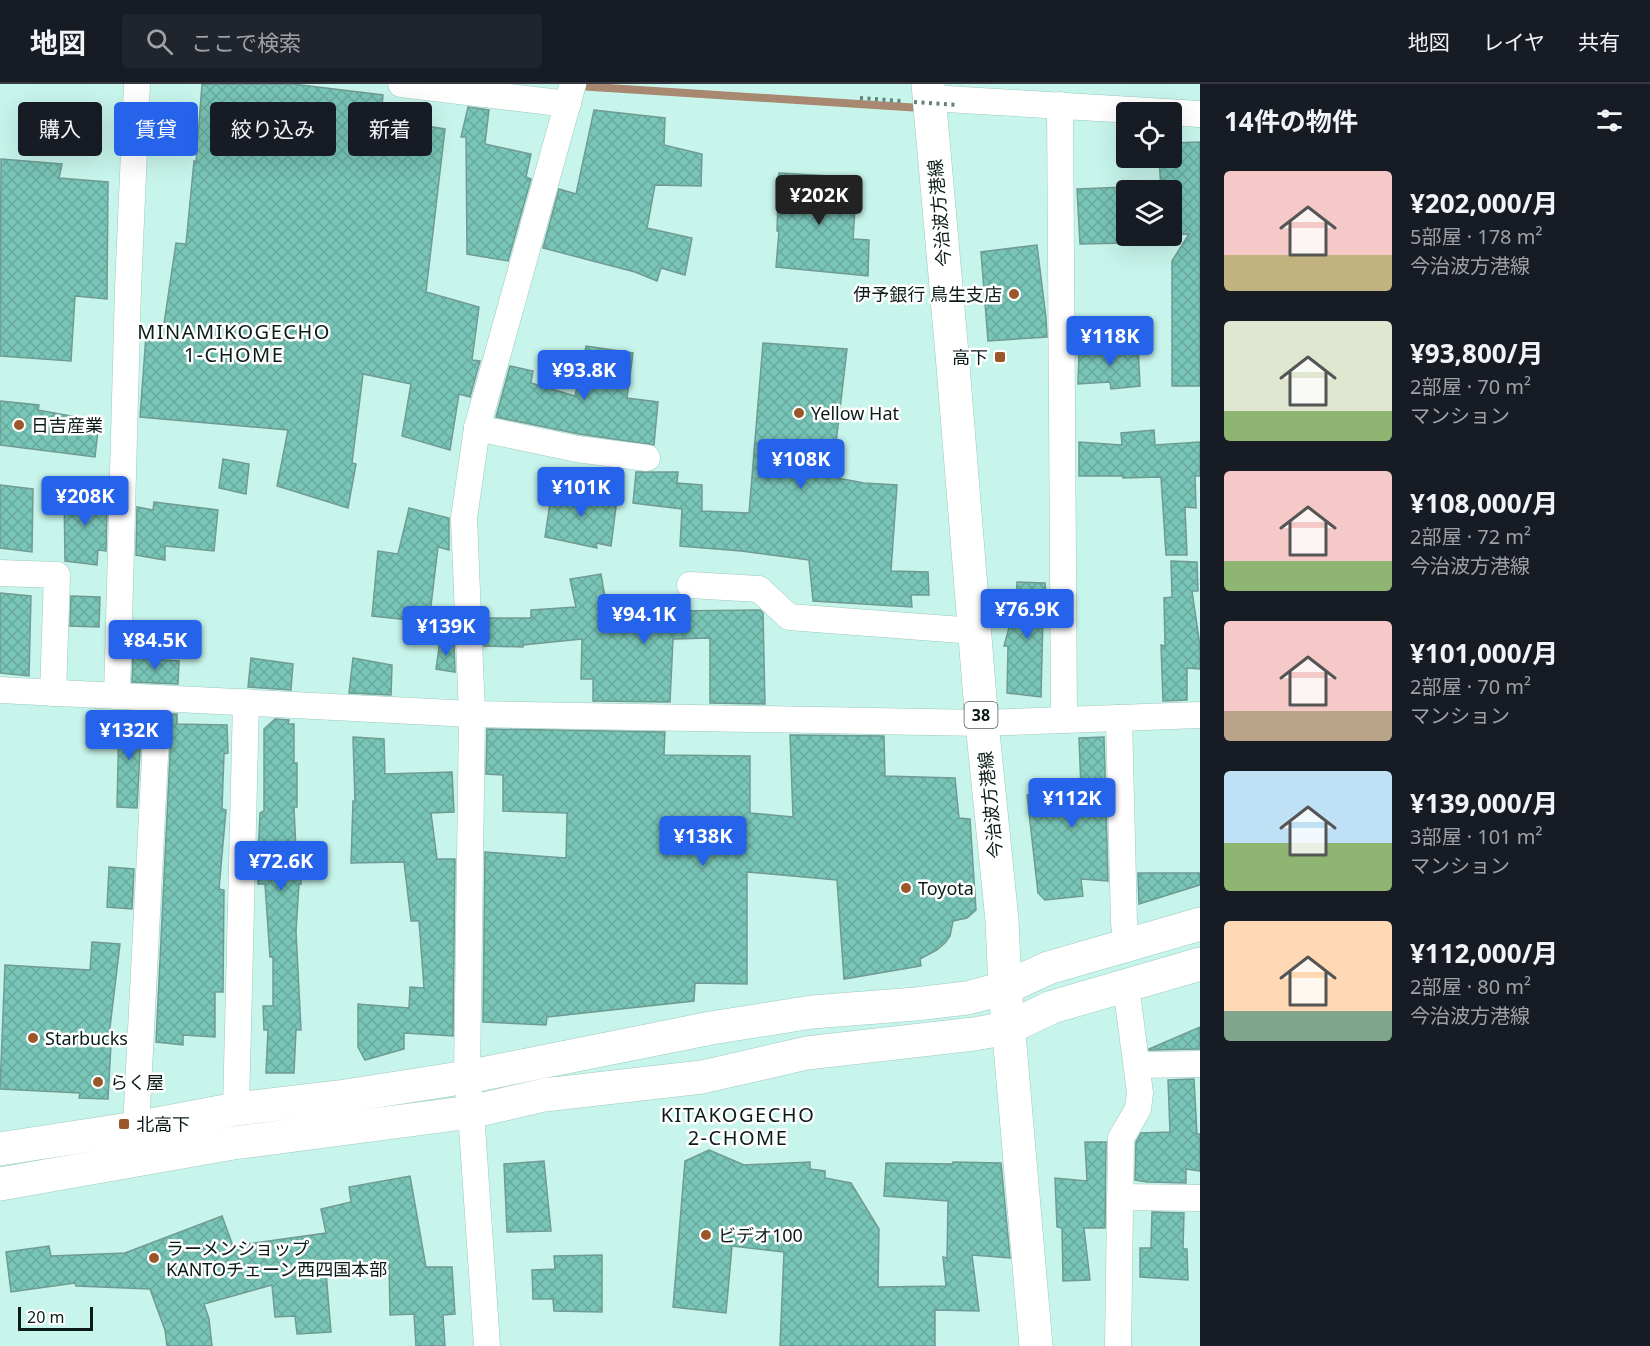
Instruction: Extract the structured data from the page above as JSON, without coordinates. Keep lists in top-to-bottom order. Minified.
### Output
{"streets":{"street":["今治波方港線","38"]},"districts":["MINAMIKOGECHO 1-CHOME","KITAKOGECHO 2-CHOME"],"places":{"other":["伊予銀行 鳥生支店","Yellow Hat","日吉産業","Toyota","Starbucks","らく屋","ビデオ100","ラーメンショップ KANTOチェーン西四国本部"],"transit":["高下","北高下"]},"scale_bar":"20 m","page":{"header":"地図","search":"ここで検索","nav":["地図","レイヤ","共有"],"heading":"14件の物件","chip":["購入","賃貸","絞り込み","新着"],"list":[{"name":"¥202,000/月","note":"5部屋 · 178 m² · 今治波方港線"},{"name":"¥93,800/月","note":"2部屋 · 70 m² · マンション"},{"name":"¥108,000/月","note":"2部屋 · 72 m² · 今治波方港線"},{"name":"¥101,000/月","note":"2部屋 · 70 m² · マンション"},{"name":"¥139,000/月","note":"3部屋 · 101 m² · マンション"},{"name":"¥112,000/月","note":"2部屋 · 80 m² · 今治波方港線"}],"price":["¥202K","¥118K","¥93.8K","¥108K","¥101K","¥208K","¥76.9K","¥94.1K","¥139K","¥84.5K","¥132K","¥112K","¥138K","¥72.6K"],"scale":"20 m"}}
